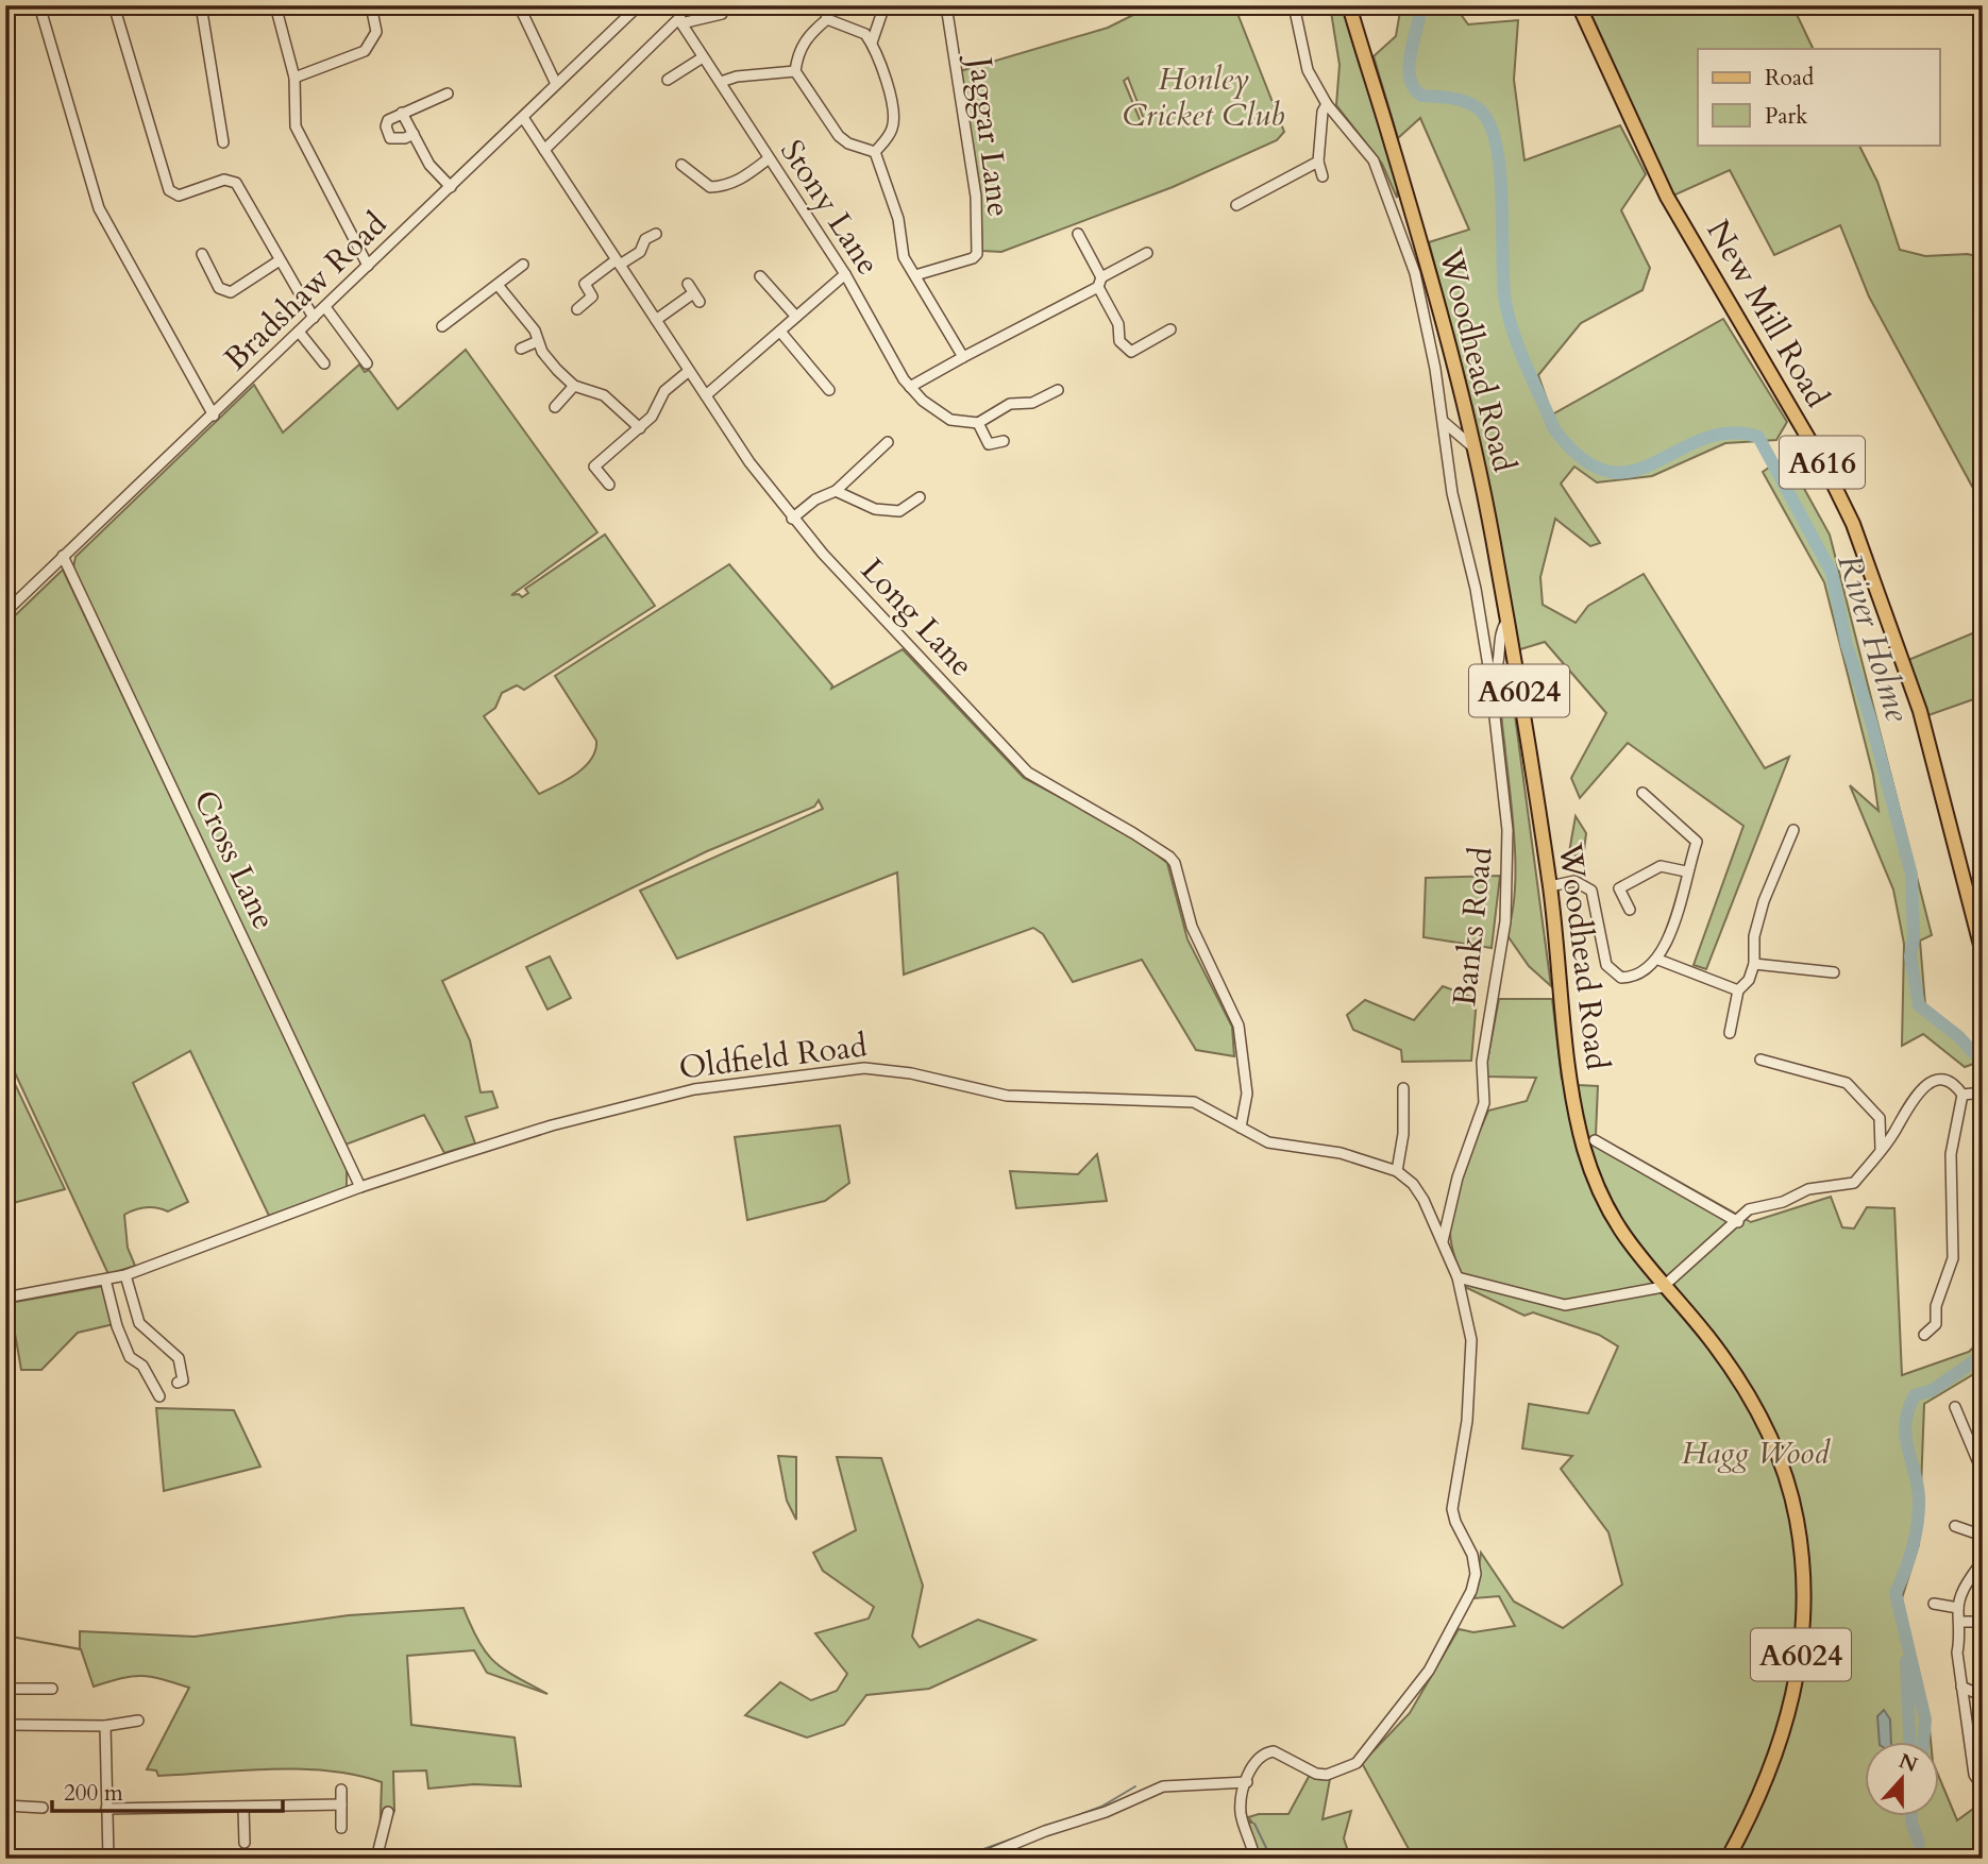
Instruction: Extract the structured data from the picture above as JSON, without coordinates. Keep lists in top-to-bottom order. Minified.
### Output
{"streets":{"main road":["New Mill Road","Woodhead Road","A616","A6024"],"street":["Jaggar Lane","Stony Lane","Bradshaw Road","Long Lane","Cross Lane","Banks Road","Oldfield Road"]},"crossings":[["Bradshaw Road","Long Lane"],["Bradshaw Road","Cross Lane"],["Long Lane","Oldfield Road"],["Cross Lane","Oldfield Road"],["Banks Road","Oldfield Road"]],"water":["River Holme"],"parks":["Honley Cricket Club","Hagg Wood"],"legend":["Road","Park"],"scale_bar":"200 m","north":"top"}
